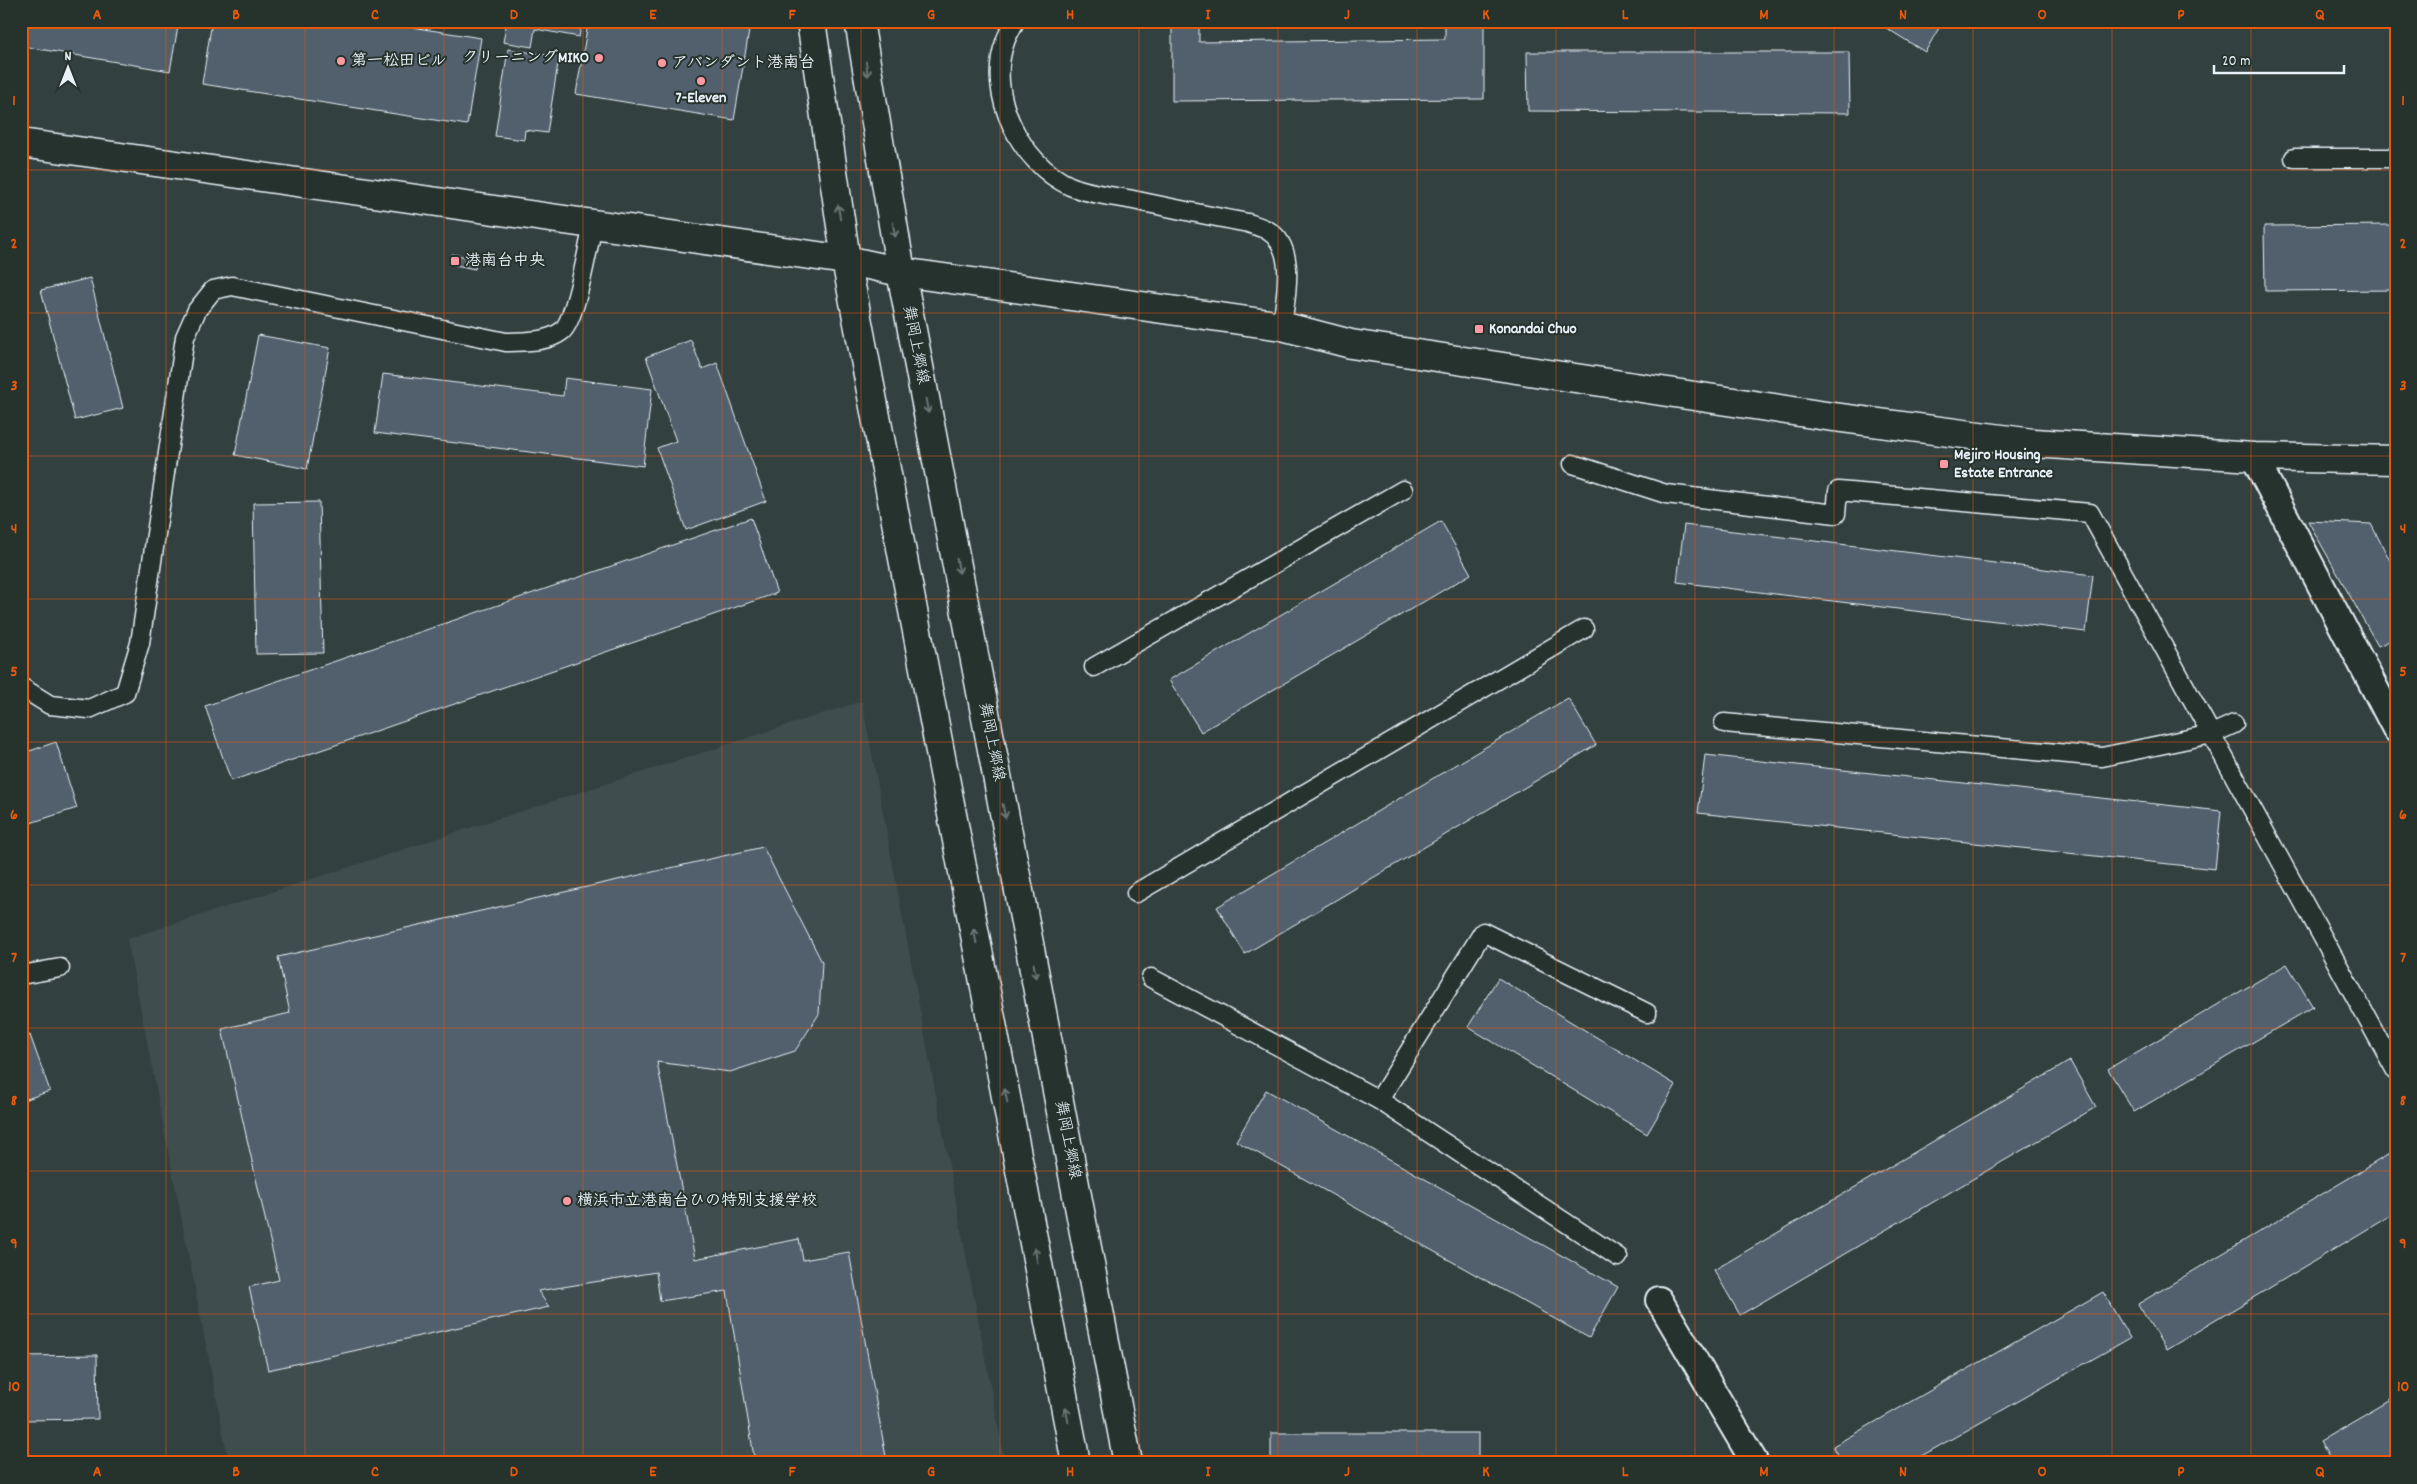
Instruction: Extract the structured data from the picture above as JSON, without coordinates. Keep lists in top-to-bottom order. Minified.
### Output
{"streets":{"street":["舞岡上郷線"]},"places":{"other":["クリーニングMIKO","第一松田ビル","アバンダント港南台","7-Eleven","横浜市立港南台ひの特別支援学校"],"transit":["港南台中央","Konandai Chuo","Mejiro Housing Estate Entrance"]},"scale_bar":"20 m","north":"top","grid":{"columns":["A","B","C","D","E","F","G","H","I","J","K","L","M","N","O","P","Q"],"rows":["1","2","3","4","5","6","7","8","9","10"]}}
